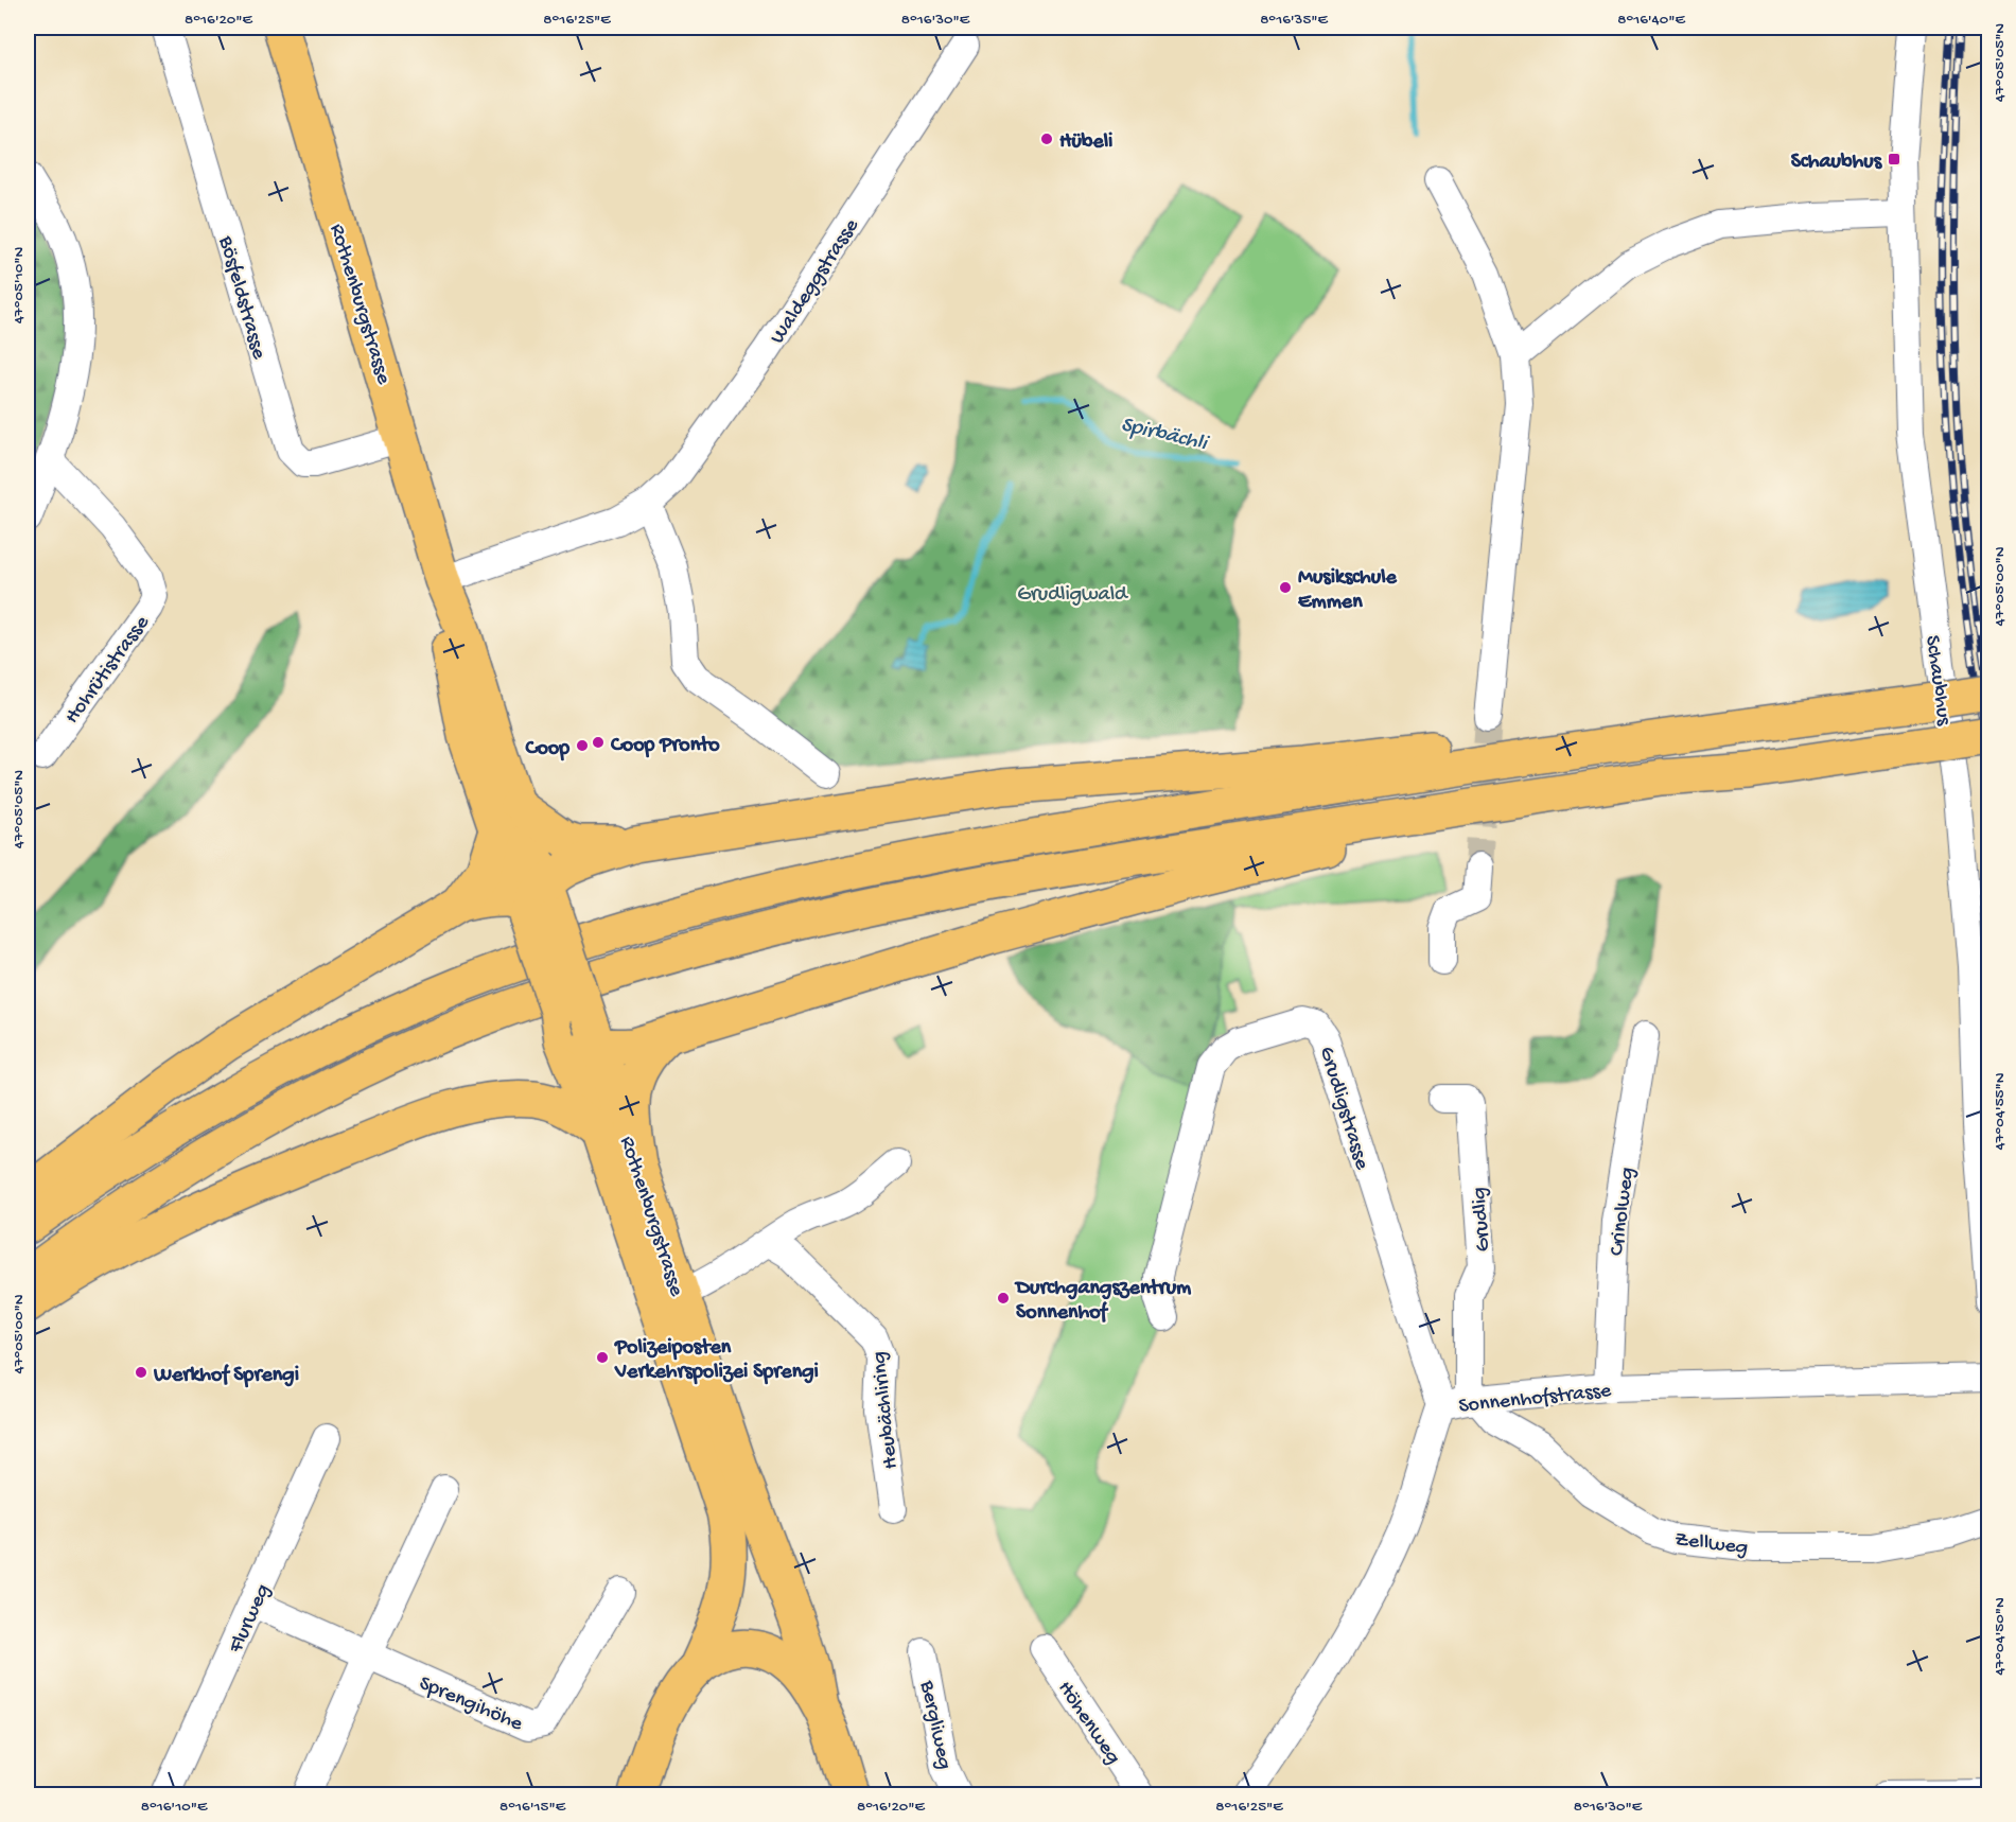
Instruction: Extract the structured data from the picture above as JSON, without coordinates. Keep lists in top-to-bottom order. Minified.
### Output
{"streets":{"main road":["Rothenburgstrasse"],"street":["Waldeggstrasse","Bösfeldstrasse","Hohrütistrasse","Schaubhus","Grudligstrasse","Crinolweg","Grudlig","Sonnenhofstrasse","Heubächliring","Zellweg","Flurweg","Sprengihöhe","Höhenweg","Bergliweg"]},"crossings":[["Waldeggstrasse","Rothenburgstrasse"],["Bösfeldstrasse","Rothenburgstrasse"],["Grudligstrasse","Sonnenhofstrasse"],["Crinolweg","Sonnenhofstrasse"],["Grudlig","Sonnenhofstrasse"],["Grudlig","Zellweg"],["Sonnenhofstrasse","Zellweg"],["Flurweg","Sprengihöhe"]],"water":["Spirbächli"],"parks":["Grudligwald"],"places":{"other":["Hübeli","Musikschule Emmen","Coop Pronto","Coop","Durchgangszentrum Sonnenhof","Polizeiposten Verkehrspolizei Sprengi","Werkhof Sprengi"],"transit":["Schaubhus"]},"coordinates":["8°16'20\"E","8°16'25\"E","8°16'30\"E","8°16'35\"E","8°16'40\"E","47°05'05\"N","47°05'10\"N","47°05'00\"N","47°04'55\"N","47°04'50\"N","8°16'10\"E","8°16'15\"E"]}
